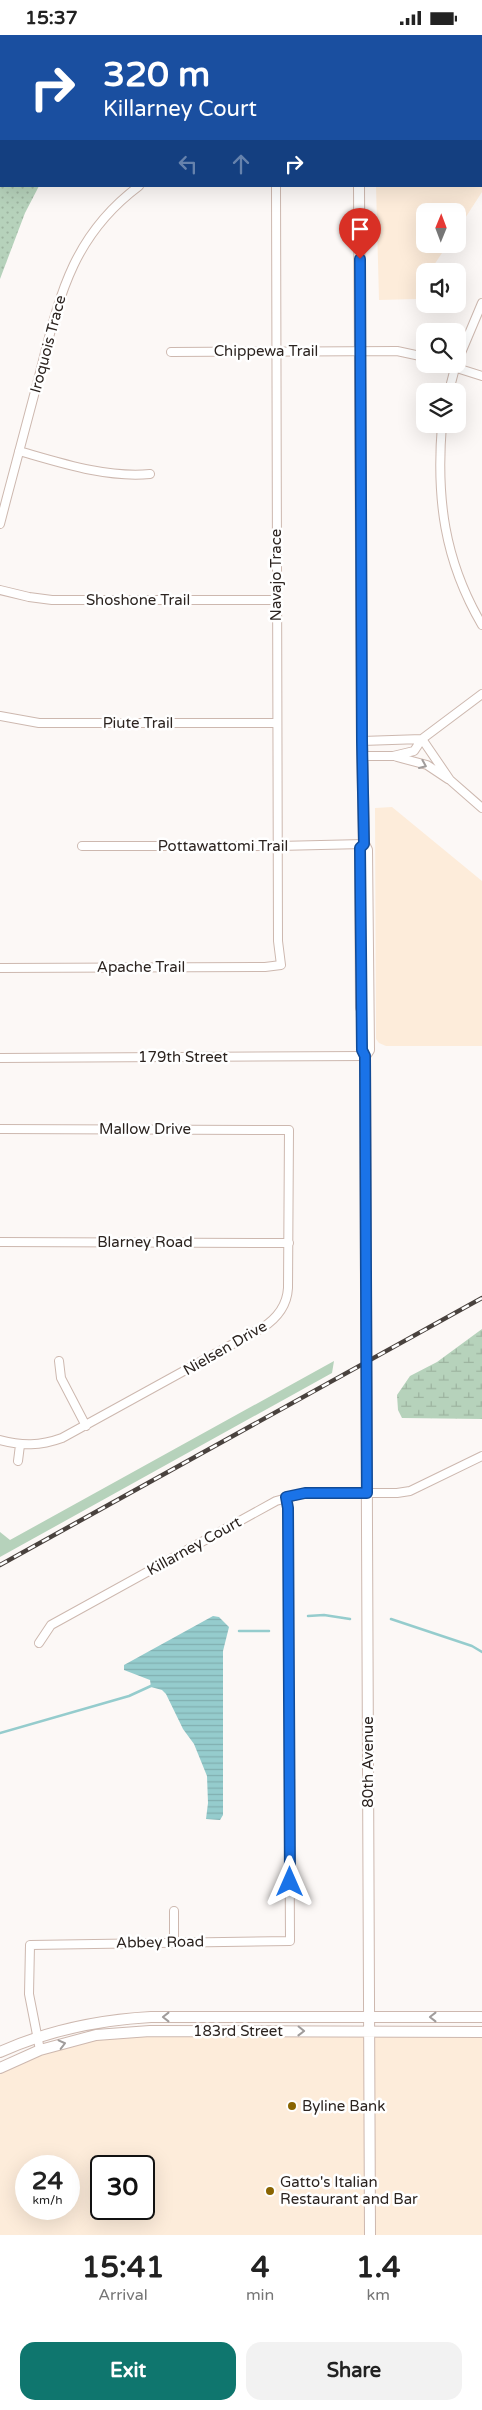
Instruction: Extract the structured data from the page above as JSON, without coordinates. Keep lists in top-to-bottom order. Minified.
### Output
{"streets":{"street":["Iroquois Trace","Chippewa Trail","Navajo Trace","Shoshone Trail","Piute Trail","Pottawattomi Trail","Apache Trail","179th Street","Mallow Drive","Blarney Road","Nielsen Drive","Killarney Court","80th Avenue","Abbey Road","183rd Street"]},"crossings":[["Chippewa Trail","Navajo Trace"],["Chippewa Trail","80th Avenue"],["Navajo Trace","Shoshone Trail"],["Navajo Trace","Piute Trail"],["Navajo Trace","Pottawattomi Trail"],["Navajo Trace","Apache Trail"],["Pottawattomi Trail","80th Avenue"],["179th Street","80th Avenue"],["Mallow Drive","Nielsen Drive"],["Blarney Road","Nielsen Drive"],["Killarney Court","80th Avenue"],["Killarney Court","Abbey Road"],["80th Avenue","183rd Street"],["Abbey Road","183rd Street"]],"places":["Byline Bank","Gatto's Italian Restaurant and Bar"],"north":"top","page":{"status":"15:37","turn":["320 m","Killarney Court"],"speed":"24 km/h","limit":"30","eta":["15:41","Arrival","4","min","1.4","km"],"buttons":["Exit","Share"]}}
